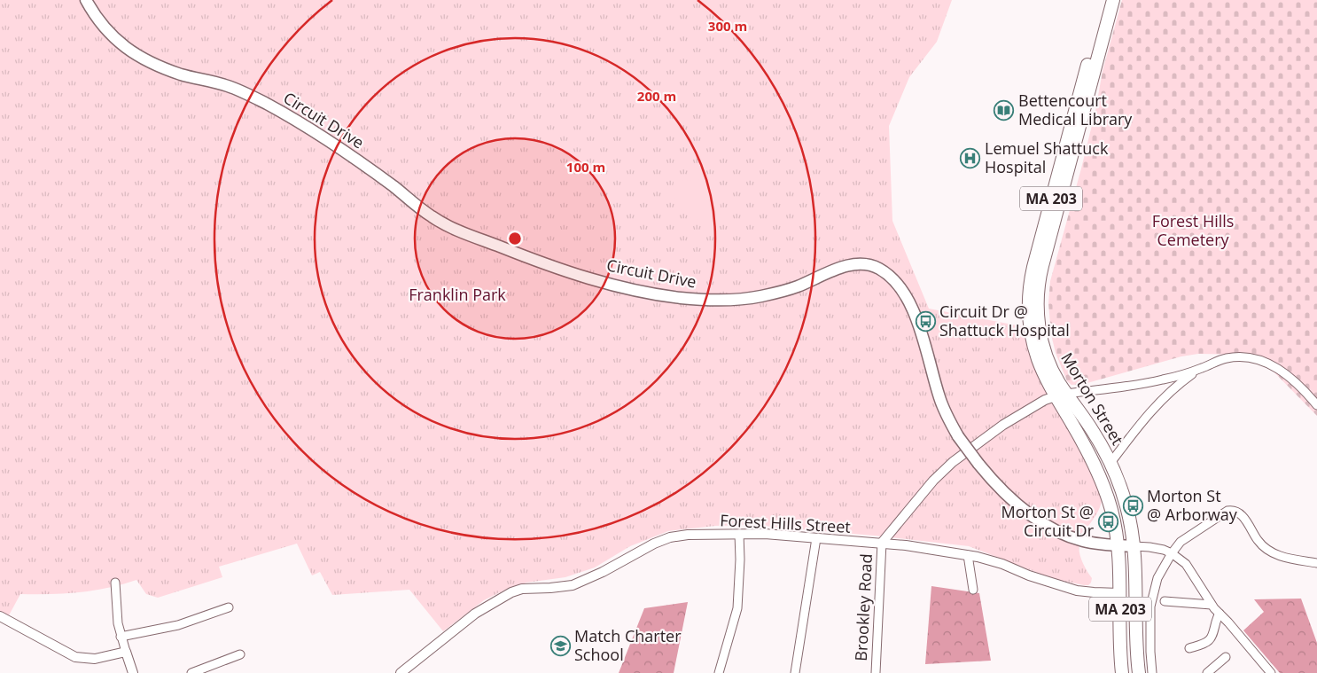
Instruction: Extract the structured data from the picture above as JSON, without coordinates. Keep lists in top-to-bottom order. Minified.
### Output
{"streets":{"highway":["MA 203","Morton Street"],"main road":["Circuit Drive"],"street":["Forest Hills Street","Brookley Road"]},"crossings":[["Circuit Drive","MA 203"],["Circuit Drive","Morton Street"],["MA 203","Morton Street"],["MA 203","Forest Hills Street"],["Forest Hills Street","Brookley Road"]],"parks":["Forest Hills Cemetery","Franklin Park"],"places":{"library":["Bettencourt Medical Library"],"hospital":["Lemuel Shattuck Hospital"],"bus stop":["Circuit Dr @ Shattuck Hospital","Morton St @ Arborway","Morton St @ Circuit Dr"],"school or university":["Match Charter School"]},"rings":["300 m","200 m","100 m"]}
